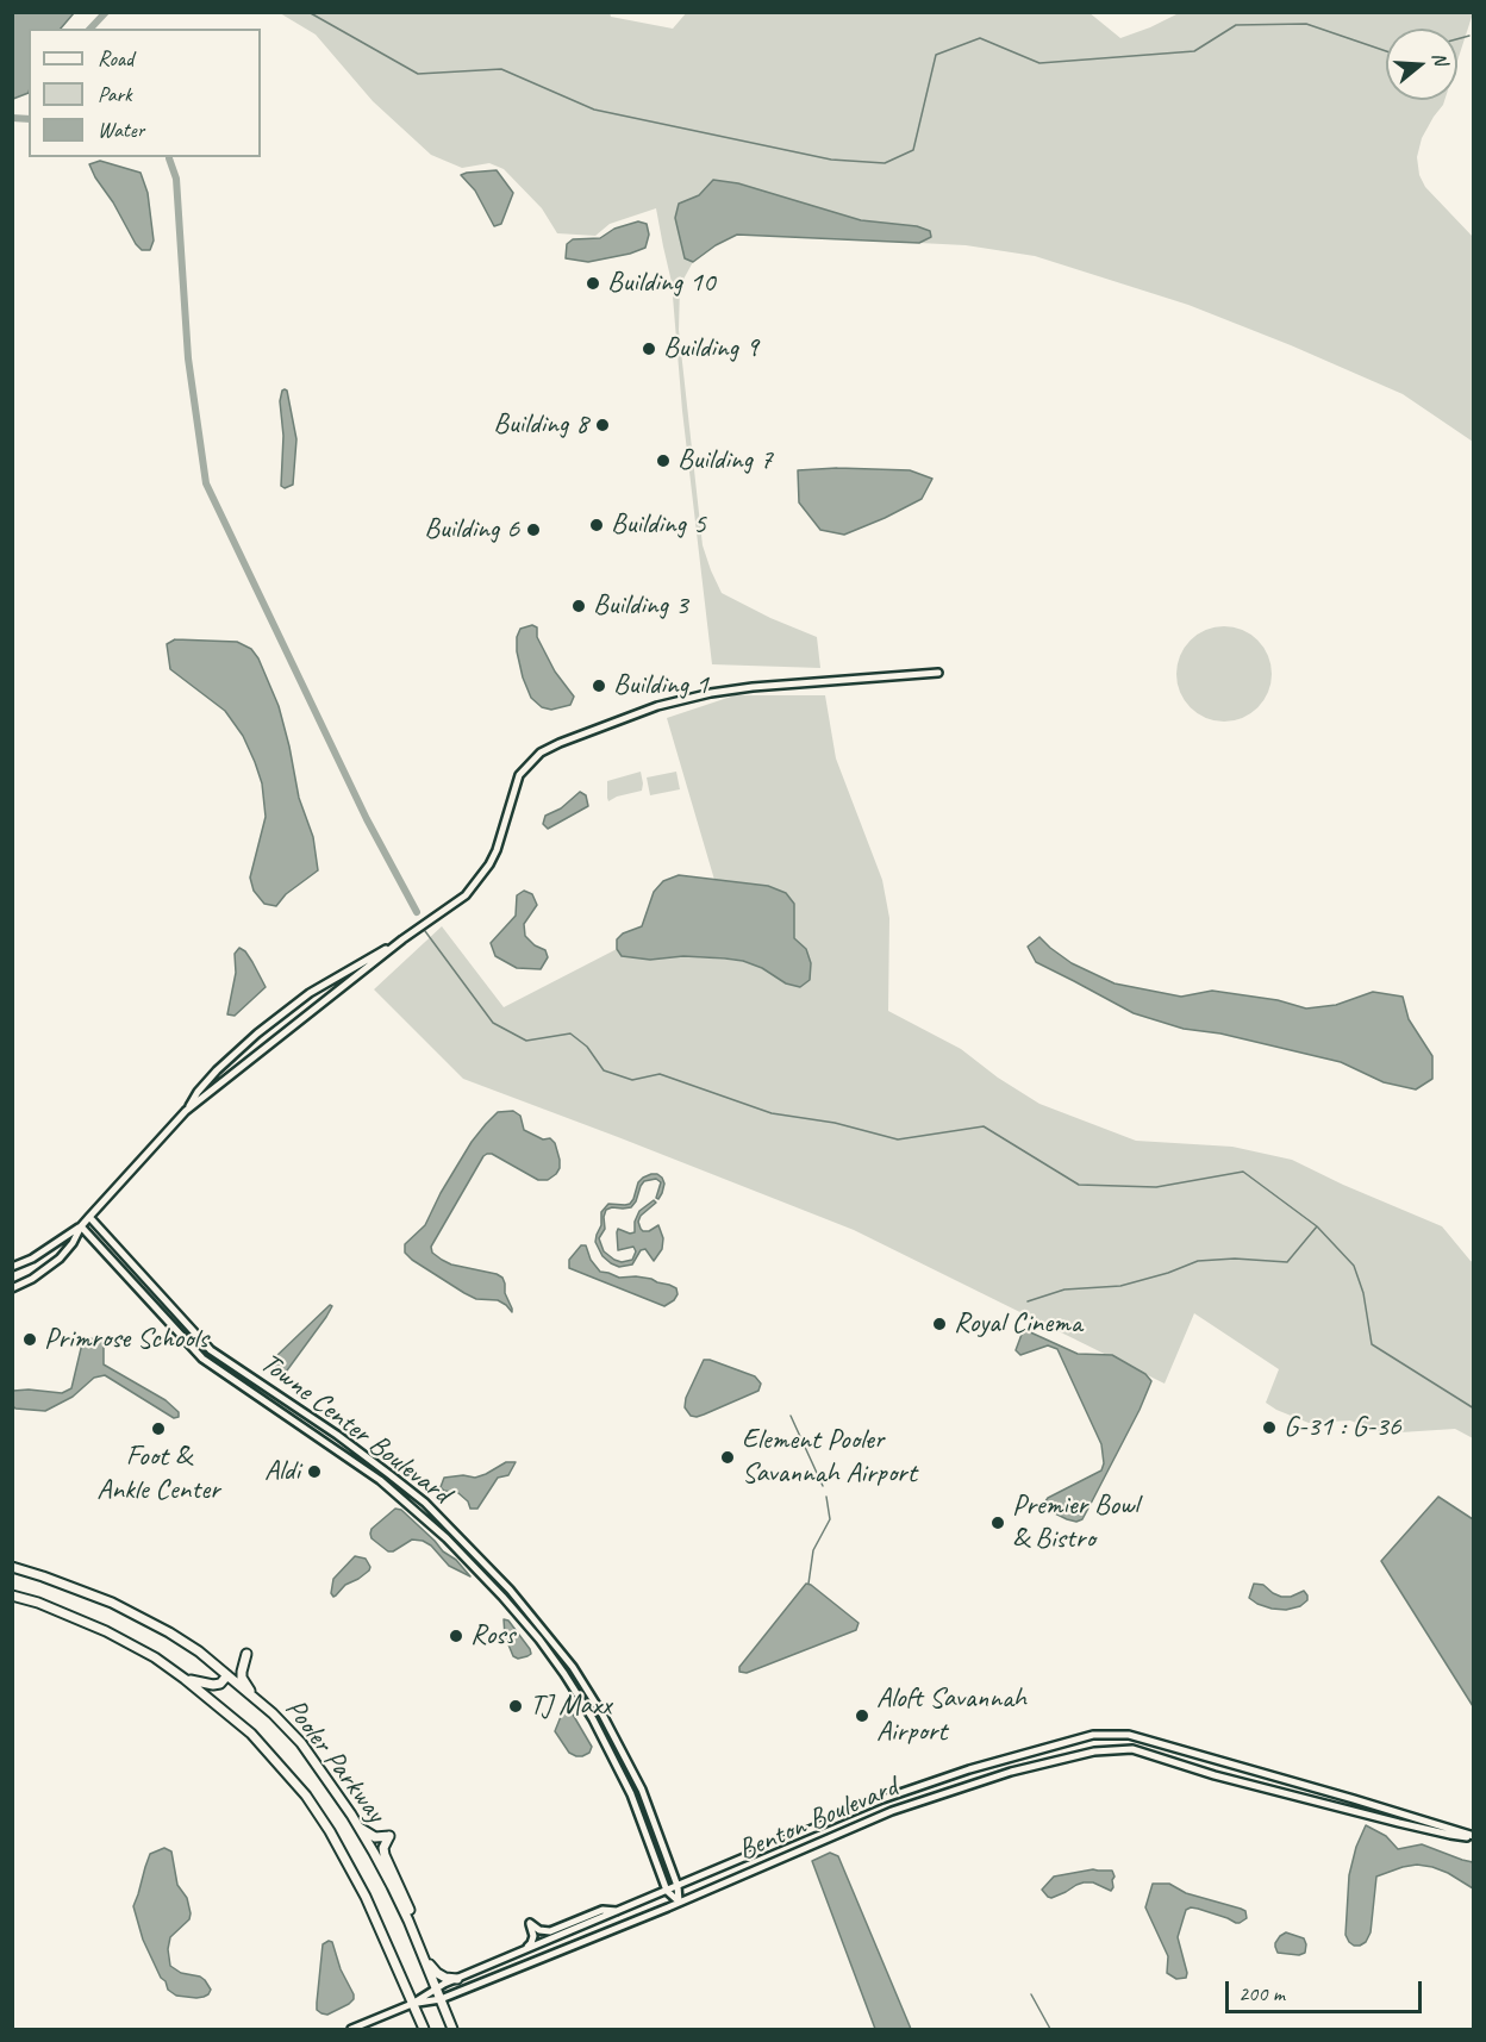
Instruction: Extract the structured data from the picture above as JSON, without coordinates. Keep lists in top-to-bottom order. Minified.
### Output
{"streets":{"main road":["Pooler Parkway"],"street":["Towne Center Boulevard","Benton Boulevard"]},"crossings":[["Towne Center Boulevard","Benton Boulevard"],["Pooler Parkway","Benton Boulevard"]],"places":["Building 10","Building 9","Building 8","Building 7","Building 5","Building 6","Building 3","Building 1","Royal Cinema","Primrose Schools","G-31 : G-36","Foot & Ankle Center","Element Pooler Savannah Airport","Aldi","Premier Bowl & Bistro","Ross","TJ Maxx","Aloft Savannah Airport"],"legend":["Road","Park","Water"],"scale_bar":"200 m","north":"right"}
